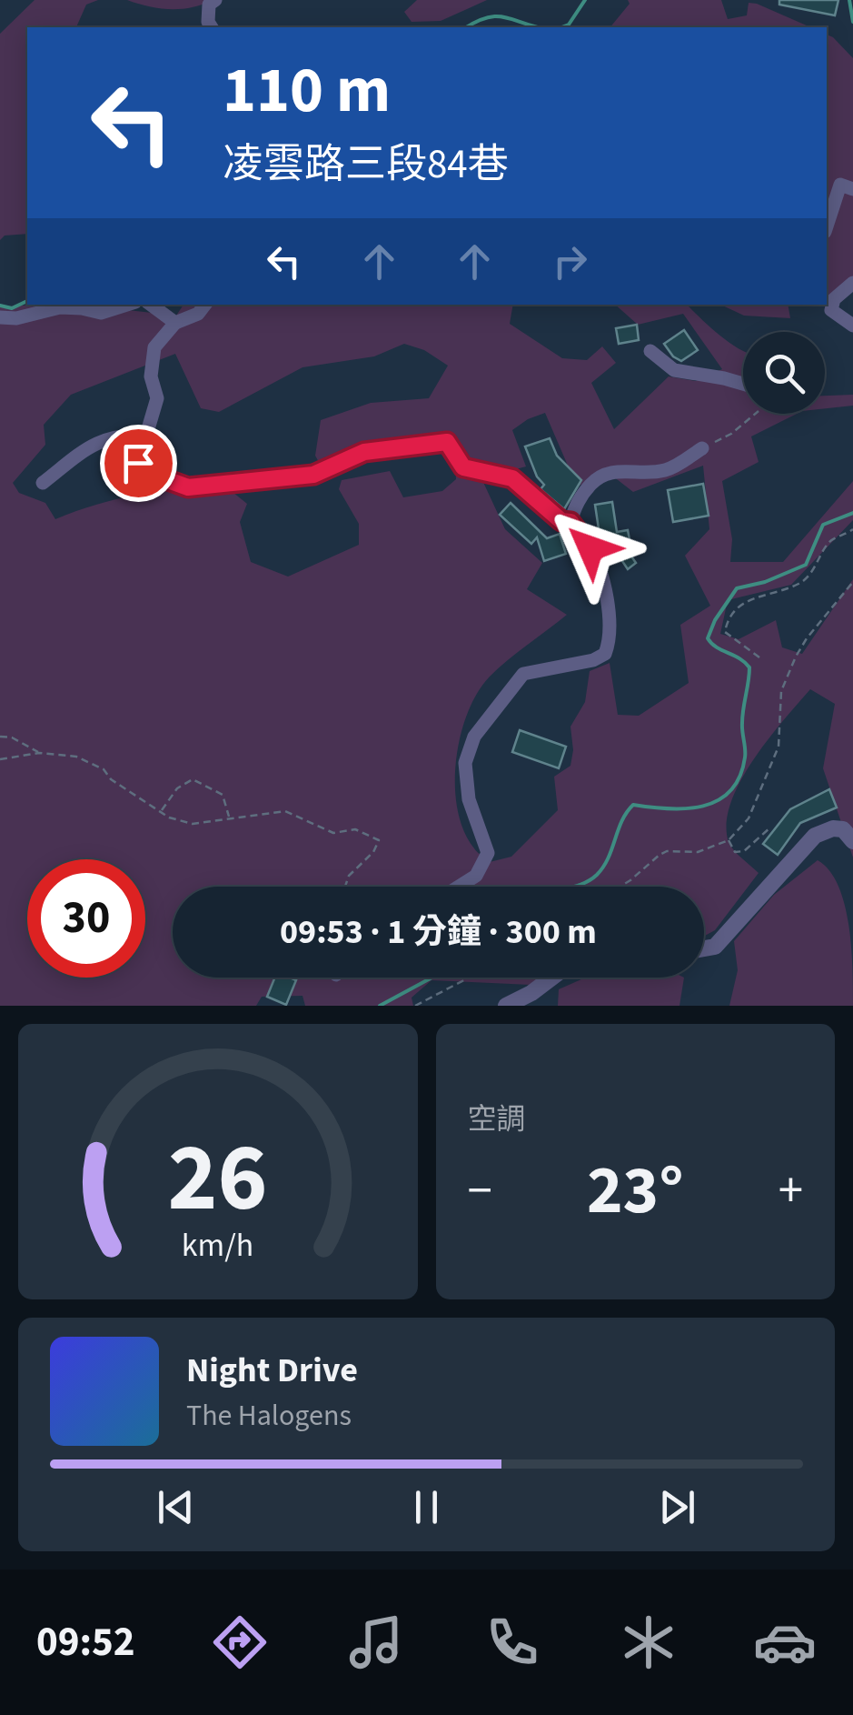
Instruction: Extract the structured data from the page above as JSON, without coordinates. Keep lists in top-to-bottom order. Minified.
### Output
{"page":{"turn":["110 m","凌雲路三段84巷"],"limit":"30","trip":"09:53 · 1 分鐘 · 300 m","tile":"空調","heat":["−","23°","+"],"song":["Night Drive","The Halogens"],"tabs":"09:52","gauge":["26","km/h"]}}
